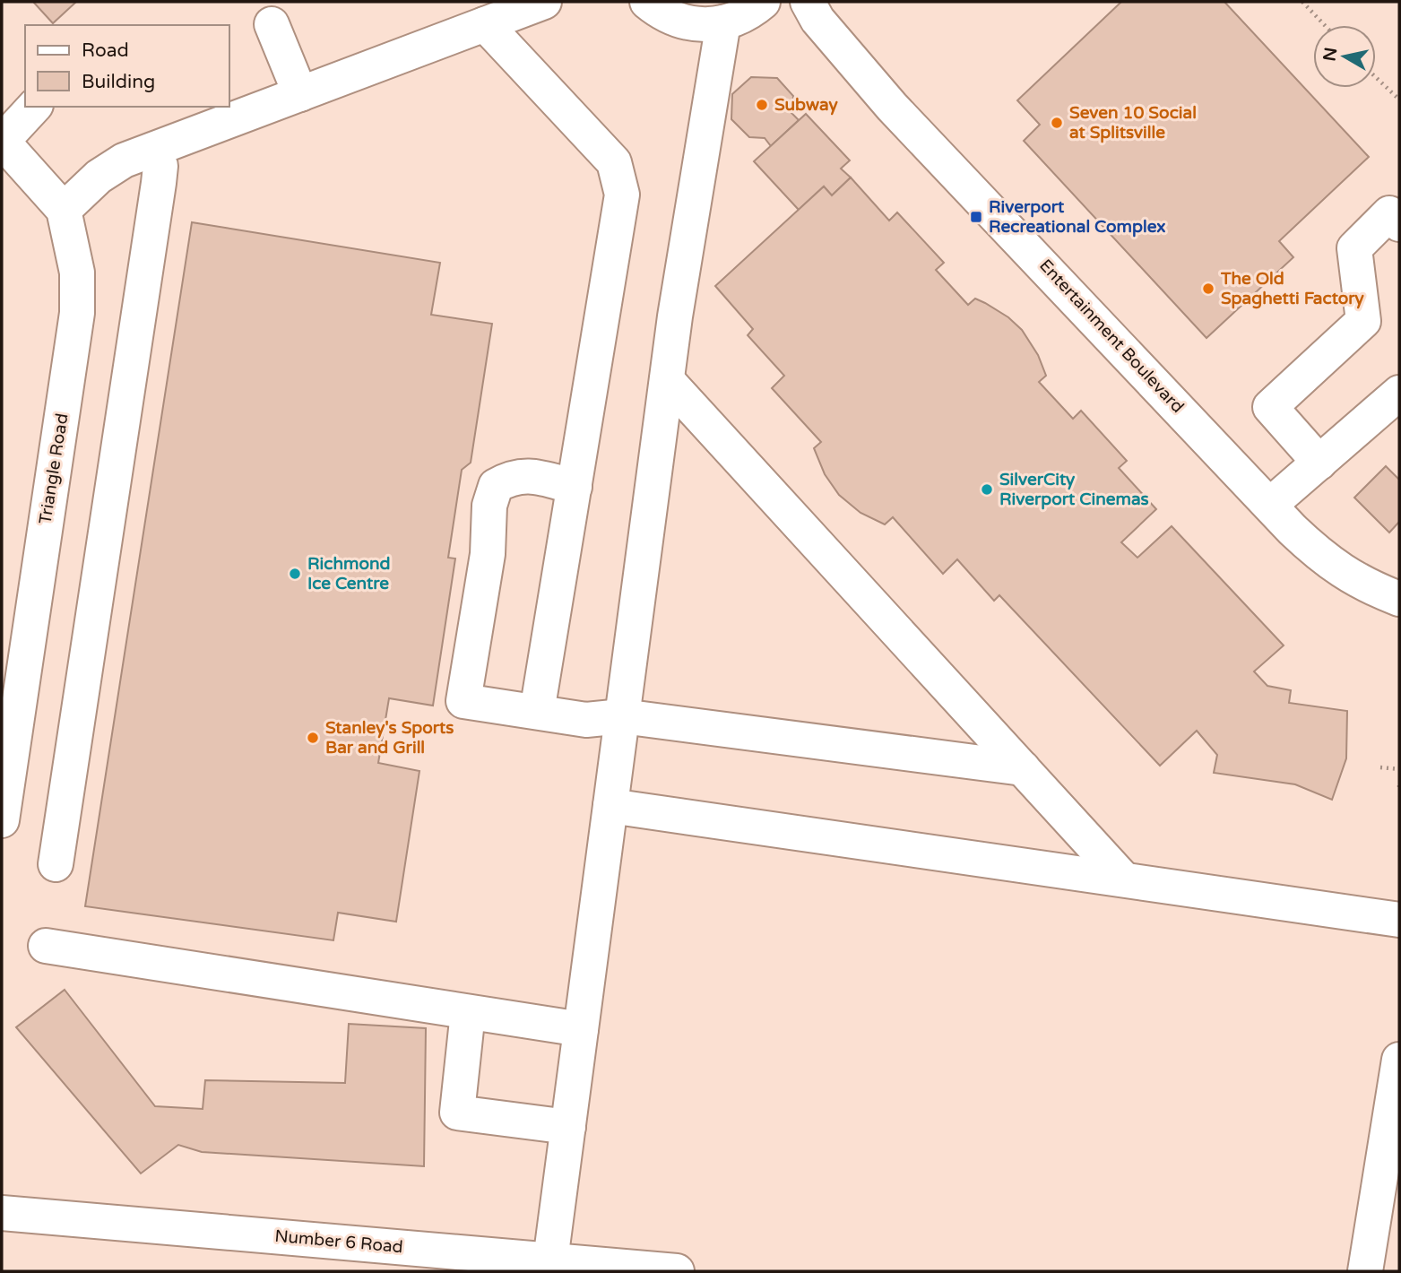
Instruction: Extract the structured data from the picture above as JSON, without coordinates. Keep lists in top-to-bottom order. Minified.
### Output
{"streets":{"street":["Entertainment Boulevard","Triangle Road","Number 6 Road"]},"places":{"other":["Subway","Seven 10 Social at Splitsville","The Old Spaghetti Factory","SilverCity Riverport Cinemas","Richmond Ice Centre","Stanley's Sports Bar and Grill"],"transit":["Riverport Recreational Complex"]},"legend":["Road","Building"],"north":"left"}
